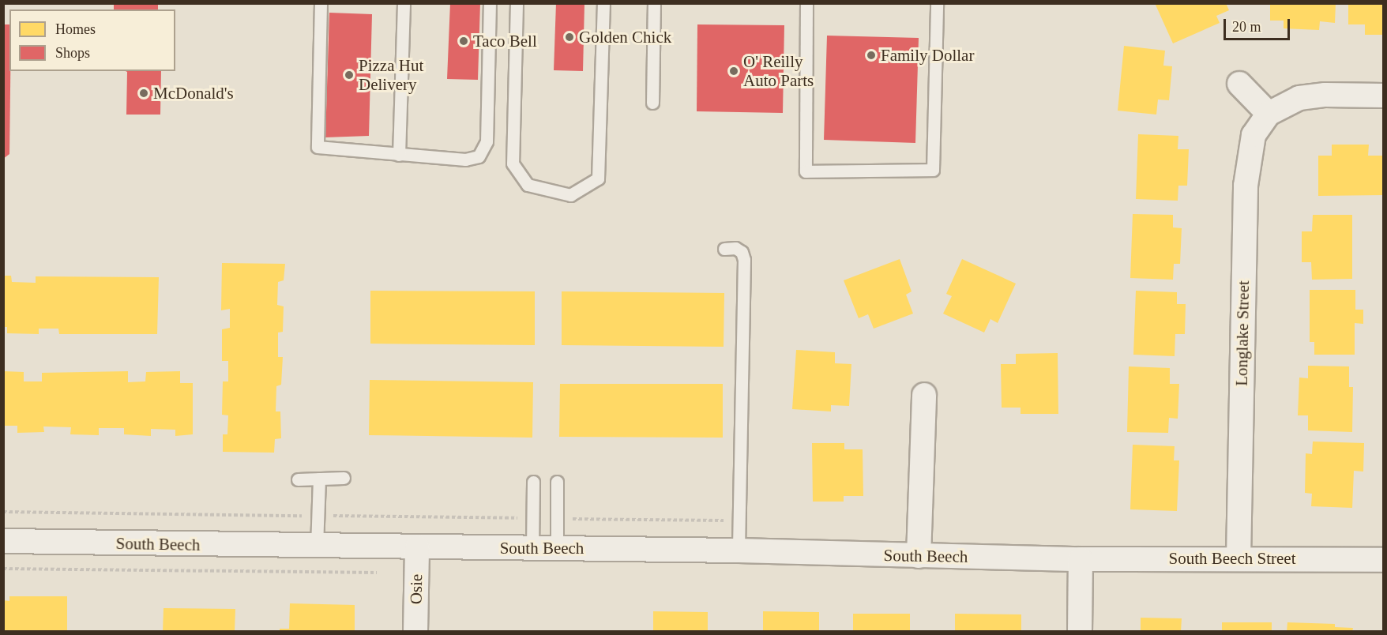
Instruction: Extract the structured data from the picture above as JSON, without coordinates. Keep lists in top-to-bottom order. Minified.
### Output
{"streets":{"street":["Longlake Street","South Beech","South Beech Street","Osie"]},"crossings":[["Longlake Street","South Beech Street"],["South Beech","South Beech Street"],["South Beech","Osie"]],"places":["Golden Chick","Taco Bell","Family Dollar","O' Reilly Auto Parts","Pizza Hut Delivery","McDonald's"],"legend":["Homes","Shops"],"scale_bar":"20 m"}
